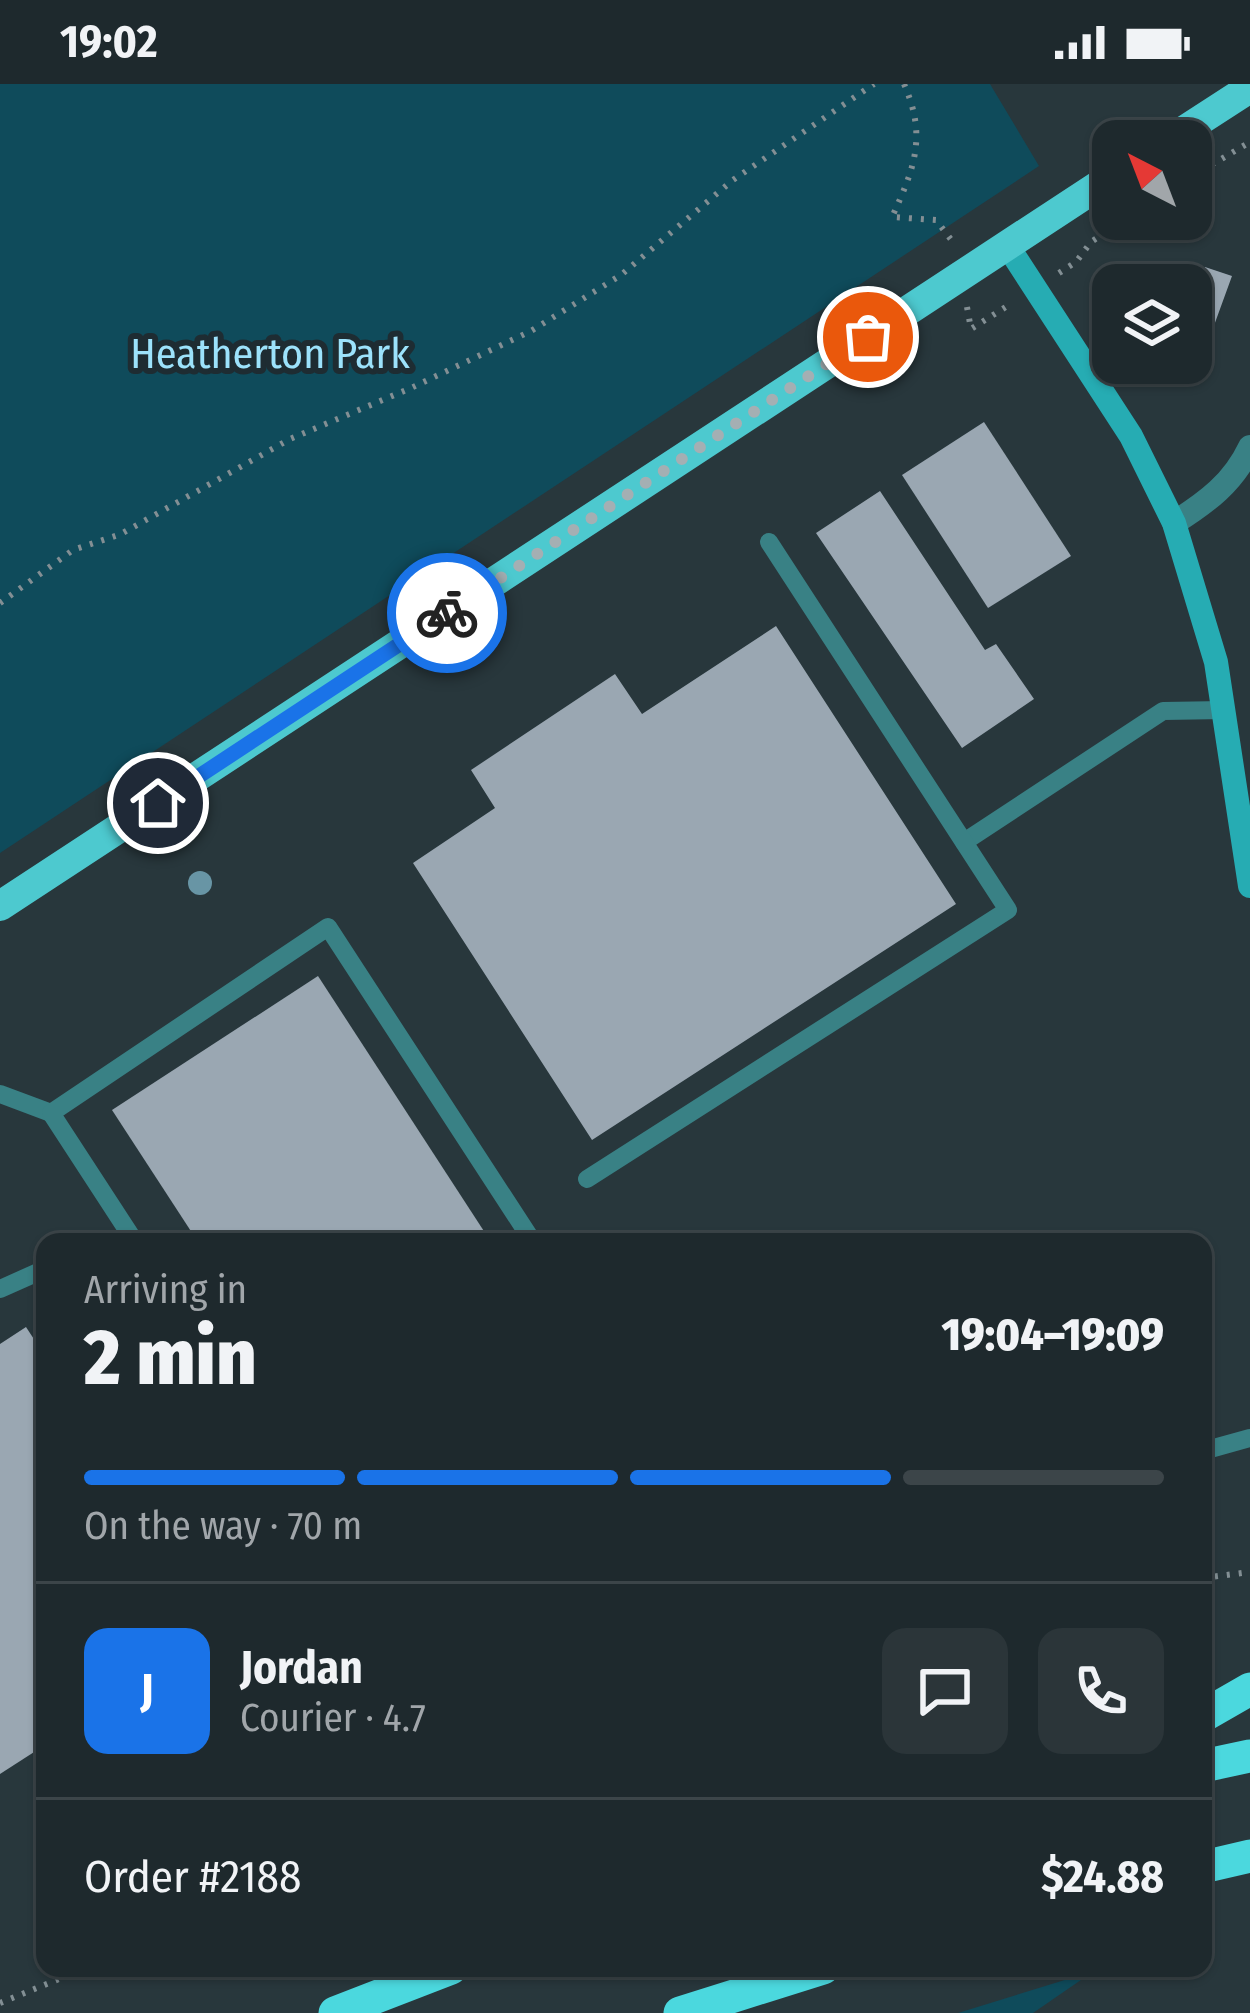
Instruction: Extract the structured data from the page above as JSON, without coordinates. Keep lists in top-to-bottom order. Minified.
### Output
{"parks":["Heatherton Park"],"north":"top left","page":{"status":"19:02","heading":["2 min","Arriving in","19:04–19:09"],"panel":["Jordan","Courier · 4.7","Order #2188","$24.88"],"bar":"On the way · 70 m","round":"J"}}
